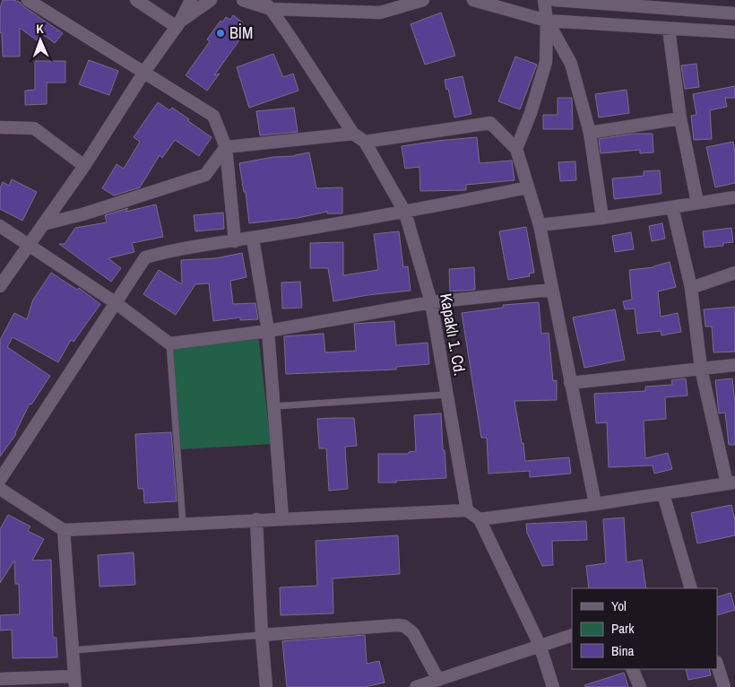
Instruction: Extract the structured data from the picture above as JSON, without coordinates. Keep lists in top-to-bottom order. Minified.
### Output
{"streets":{"street":["Kapaklı 1. Cd."]},"places":["BİM"],"legend":["Yol","Park","Bina"],"north":"top"}
